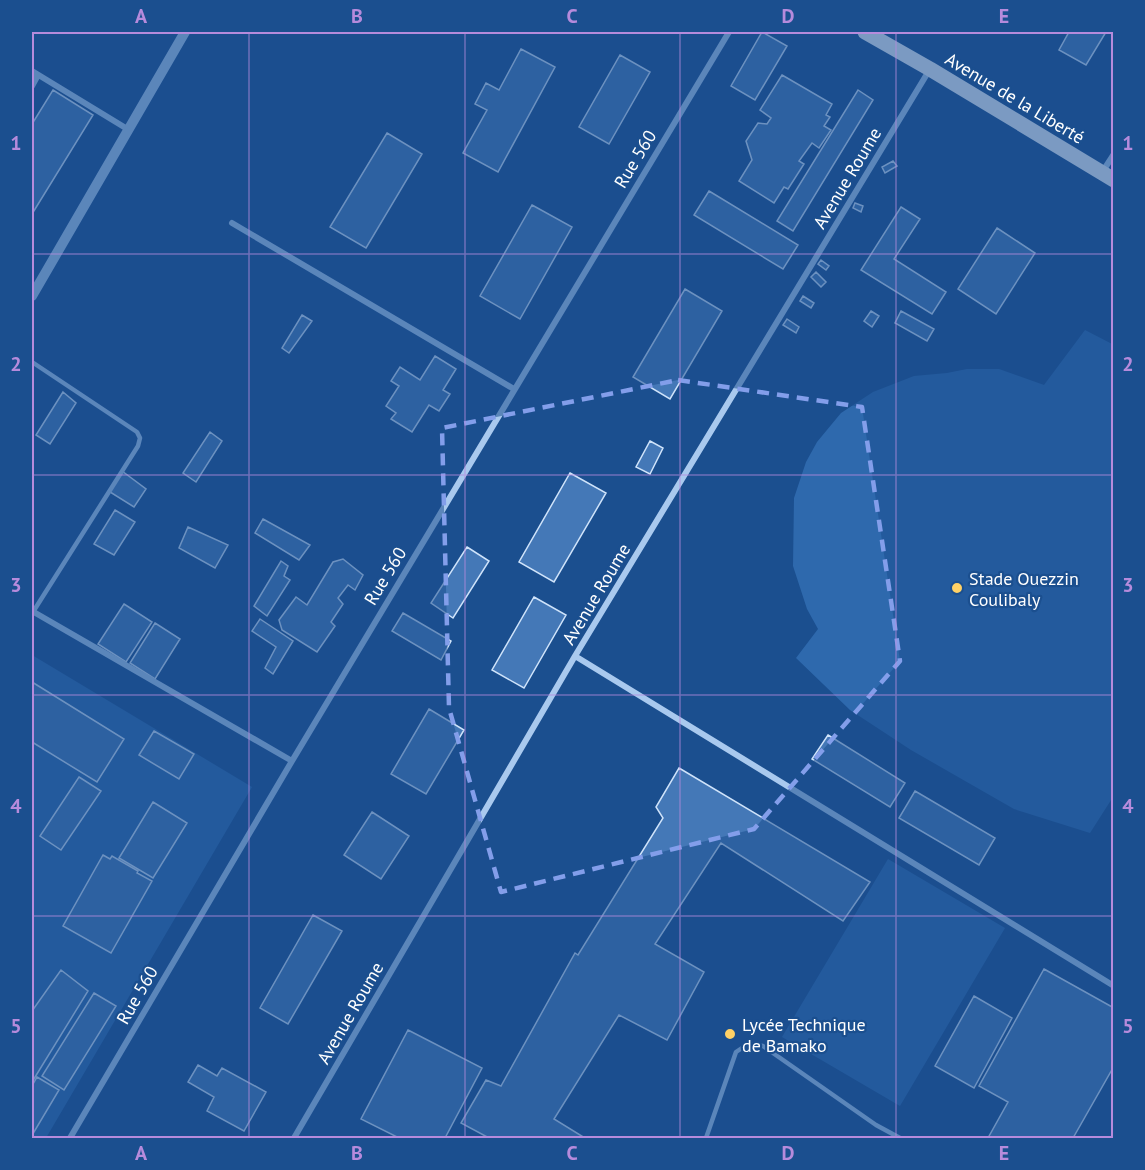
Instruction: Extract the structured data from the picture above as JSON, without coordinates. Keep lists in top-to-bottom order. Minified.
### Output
{"streets":{"main road":["Avenue de la Liberté"],"street":["Rue 560","Avenue Roume"]},"crossings":[["Avenue de la Liberté","Avenue Roume"]],"places":["Stade Ouezzin Coulibaly","Lycée Technique de Bamako"],"grid":{"columns":["A","B","C","D","E"],"rows":["1","2","3","4","5"]}}
